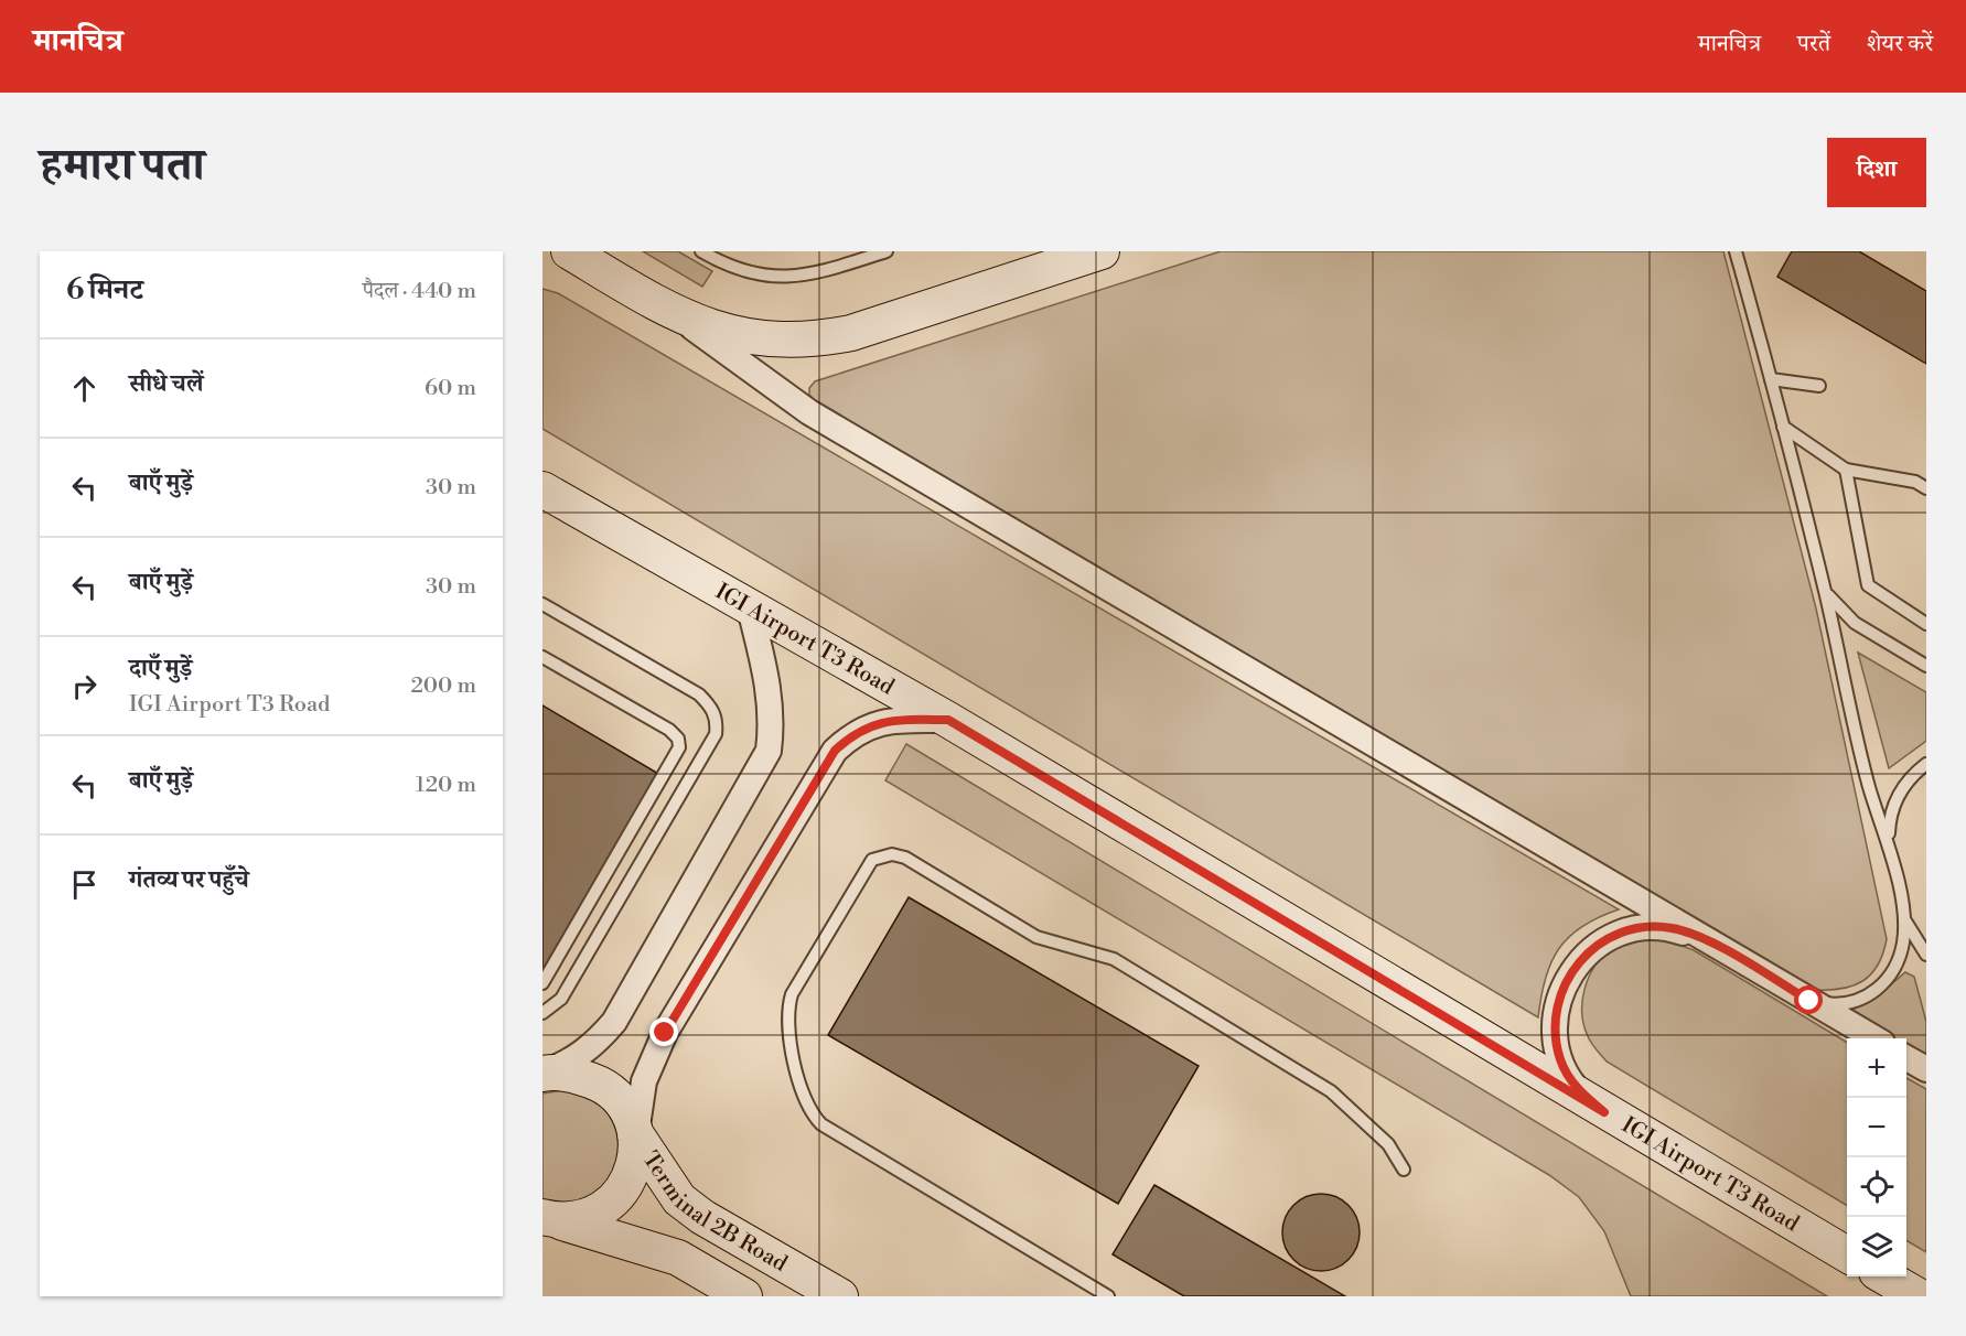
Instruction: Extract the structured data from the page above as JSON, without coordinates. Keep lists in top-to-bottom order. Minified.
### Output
{"streets":{"main road":["IGI Airport T3 Road","Terminal 2B Road"]},"page":{"header":"मानचित्र","nav":["मानचित्र","परतें","शेयर करें"],"title":"हमारा पता","buttons":"दिशा","heading":["6 मिनट","पैदल · 440 m"],"list":[["सीधे चलें","60 m"],["बाएँ मुड़ें","30 m"],["बाएँ मुड़ें","30 m"],["दाएँ मुड़ें","IGI Airport T3 Road","200 m"],["बाएँ मुड़ें","120 m"],"गंतव्य पर पहुँचे"],"map_buttons":["+","−"]}}
